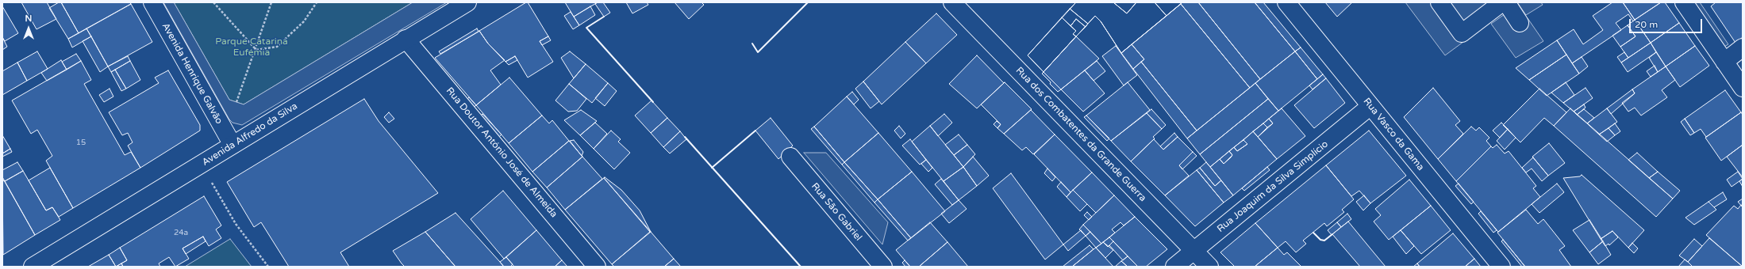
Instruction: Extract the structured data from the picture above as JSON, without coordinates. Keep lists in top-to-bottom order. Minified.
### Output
{"streets":{"street":["Avenida Henrique Galvão","Avenida Alfredo da Silva","Rua dos Combatentes da Grande Guerra","Rua Vasco da Gama","Rua Doutor António José de Almeida","Rua Joaquim da Silva Simplício","Rua São Gabriel"]},"crossings":[["Avenida Henrique Galvão","Avenida Alfredo da Silva"],["Avenida Alfredo da Silva","Rua Doutor António José de Almeida"],["Rua dos Combatentes da Grande Guerra","Rua Joaquim da Silva Simplício"],["Rua Vasco da Gama","Rua Joaquim da Silva Simplício"]],"parks":["Parque Catarina Eufémia"],"house_numbers":["15","24a"],"scale_bar":"20 m","north":"top"}
